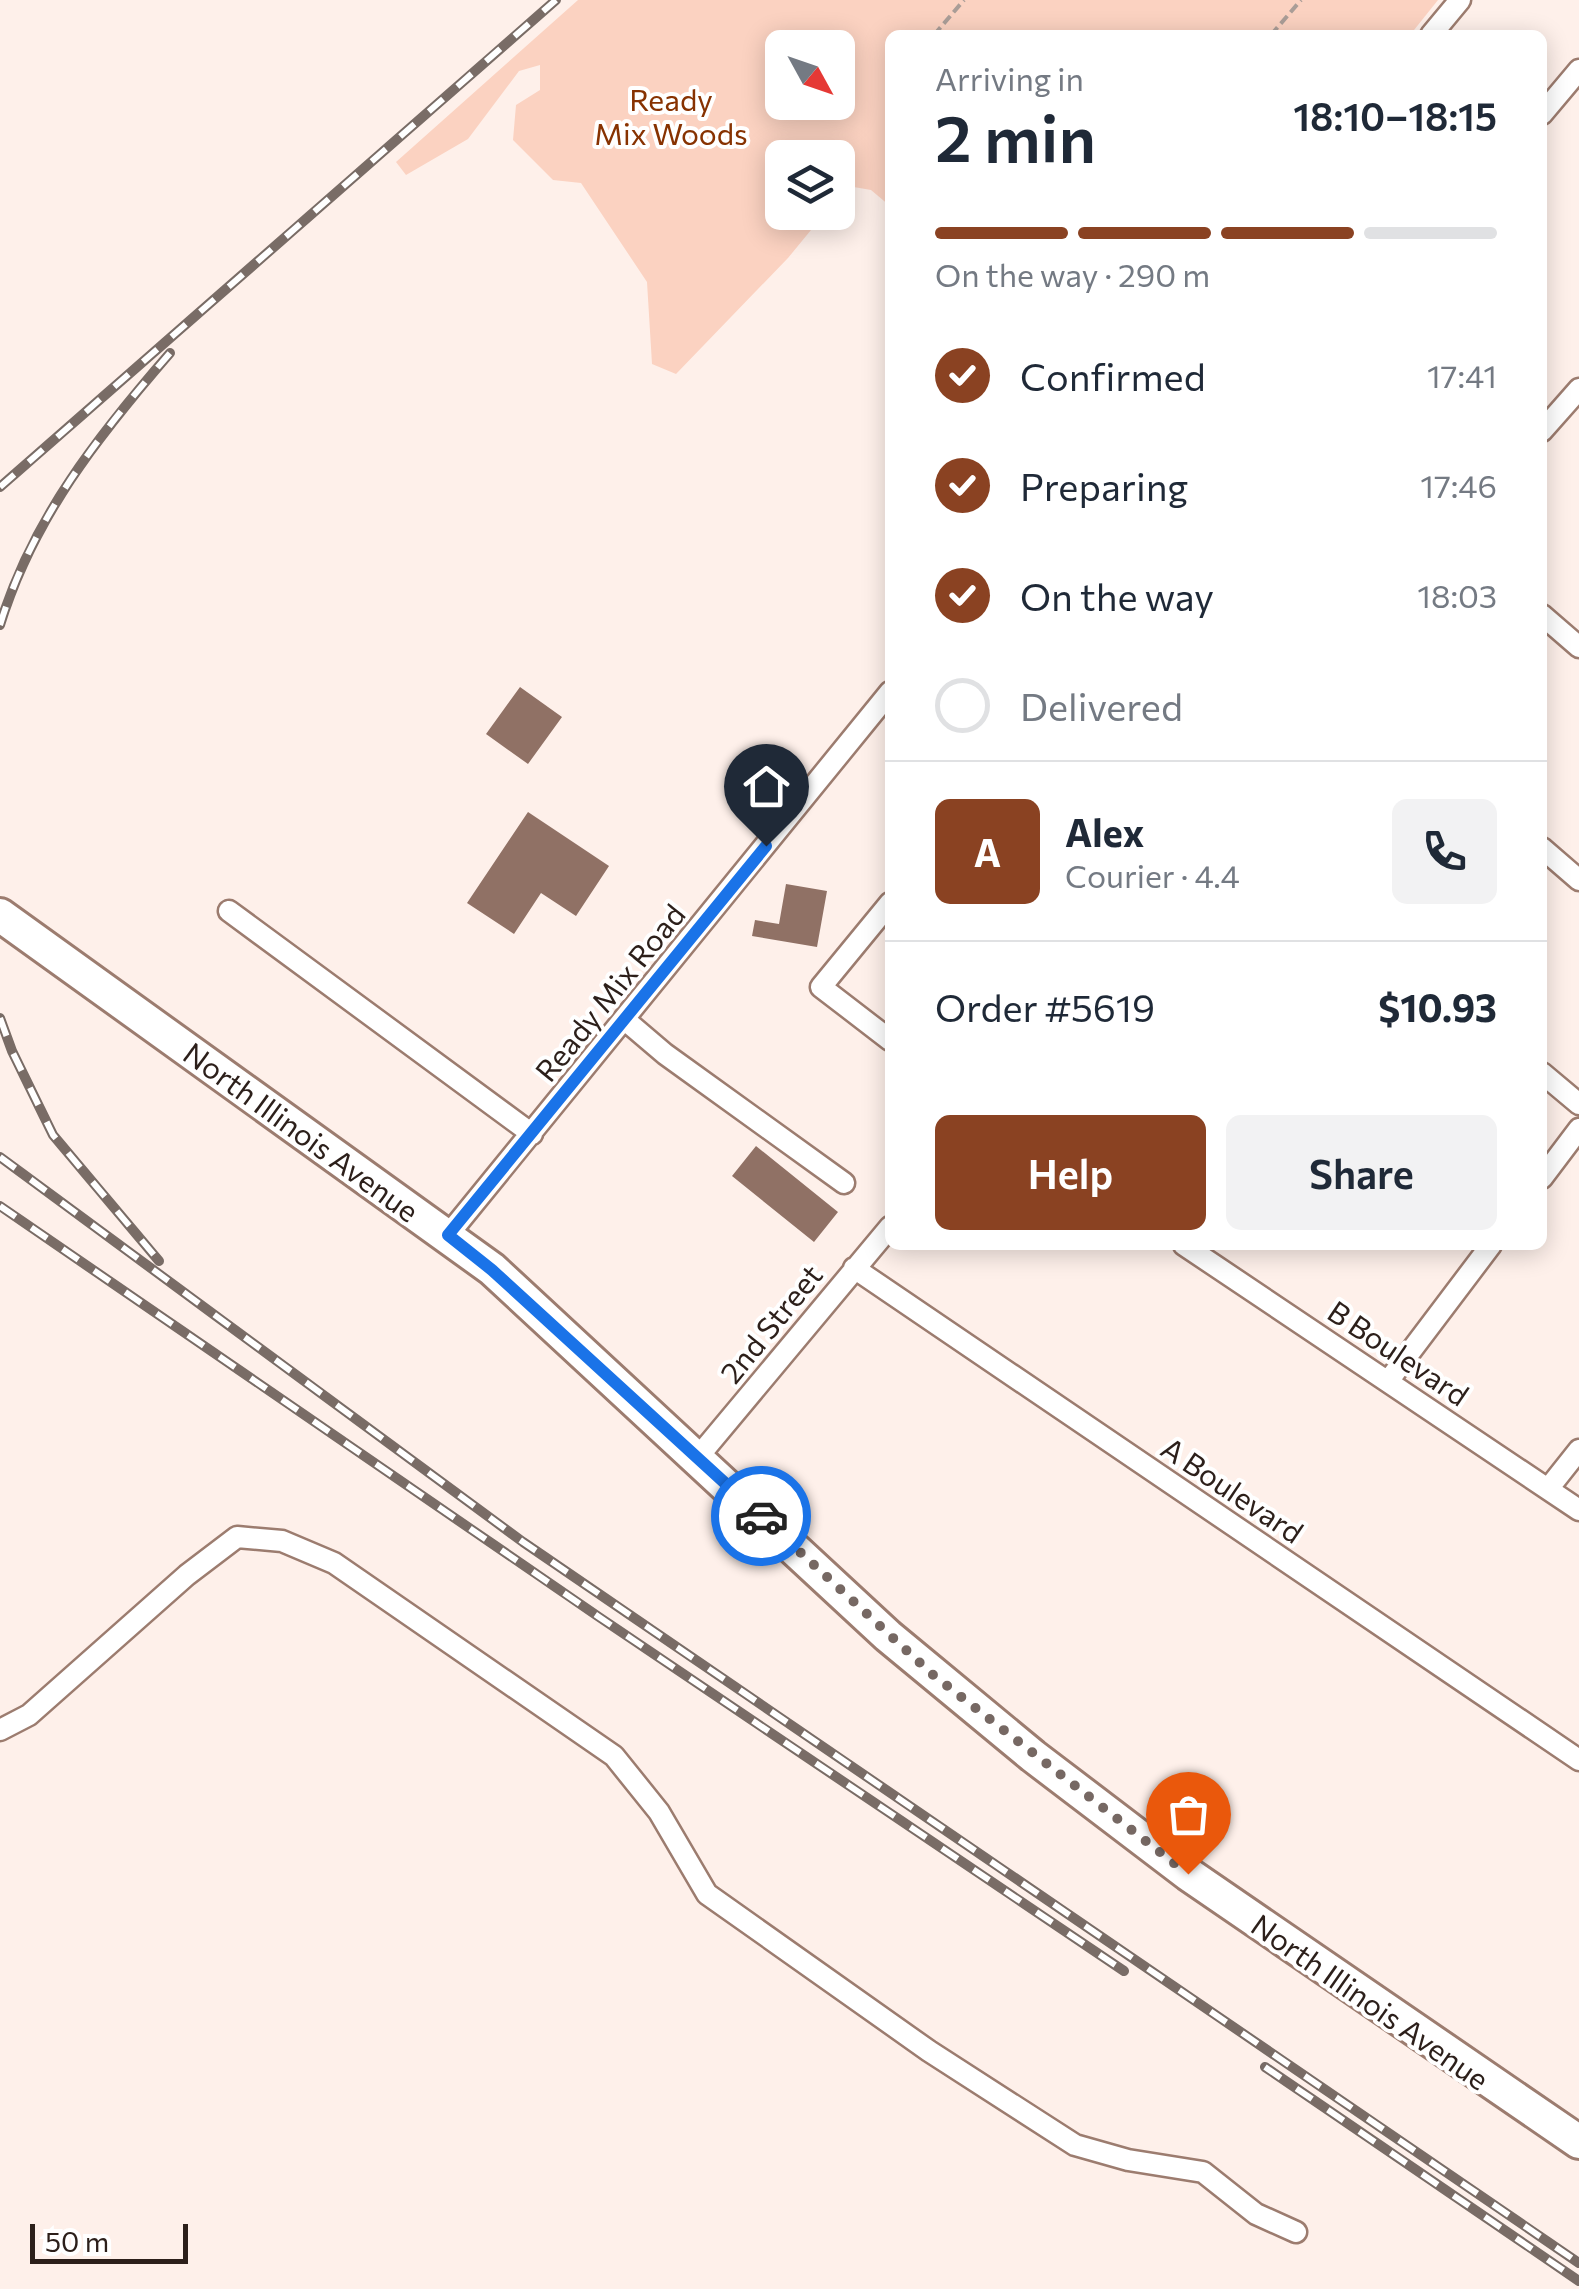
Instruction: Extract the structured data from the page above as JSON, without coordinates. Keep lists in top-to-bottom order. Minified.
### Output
{"streets":{"main road":["North Illinois Avenue"],"street":["Ready Mix Road","2nd Street","B Boulevard","A Boulevard"]},"crossings":[["Ready Mix Road","North Illinois Avenue"],["North Illinois Avenue","2nd Street"],["2nd Street","A Boulevard"]],"parks":["Ready Mix Woods"],"scale_bar":"50 m","north":"bottom right","page":{"heading":["2 min","Arriving in","18:10–18:15"],"panel":["Alex","Courier · 4.4","Order #5619","$10.93"],"bar":"On the way · 290 m","list":[["Confirmed","17:41"],["Preparing","17:46"],["On the way","18:03"],"Delivered"],"round":"A","buttons":["Help","Share"],"scale":"50 m"}}
